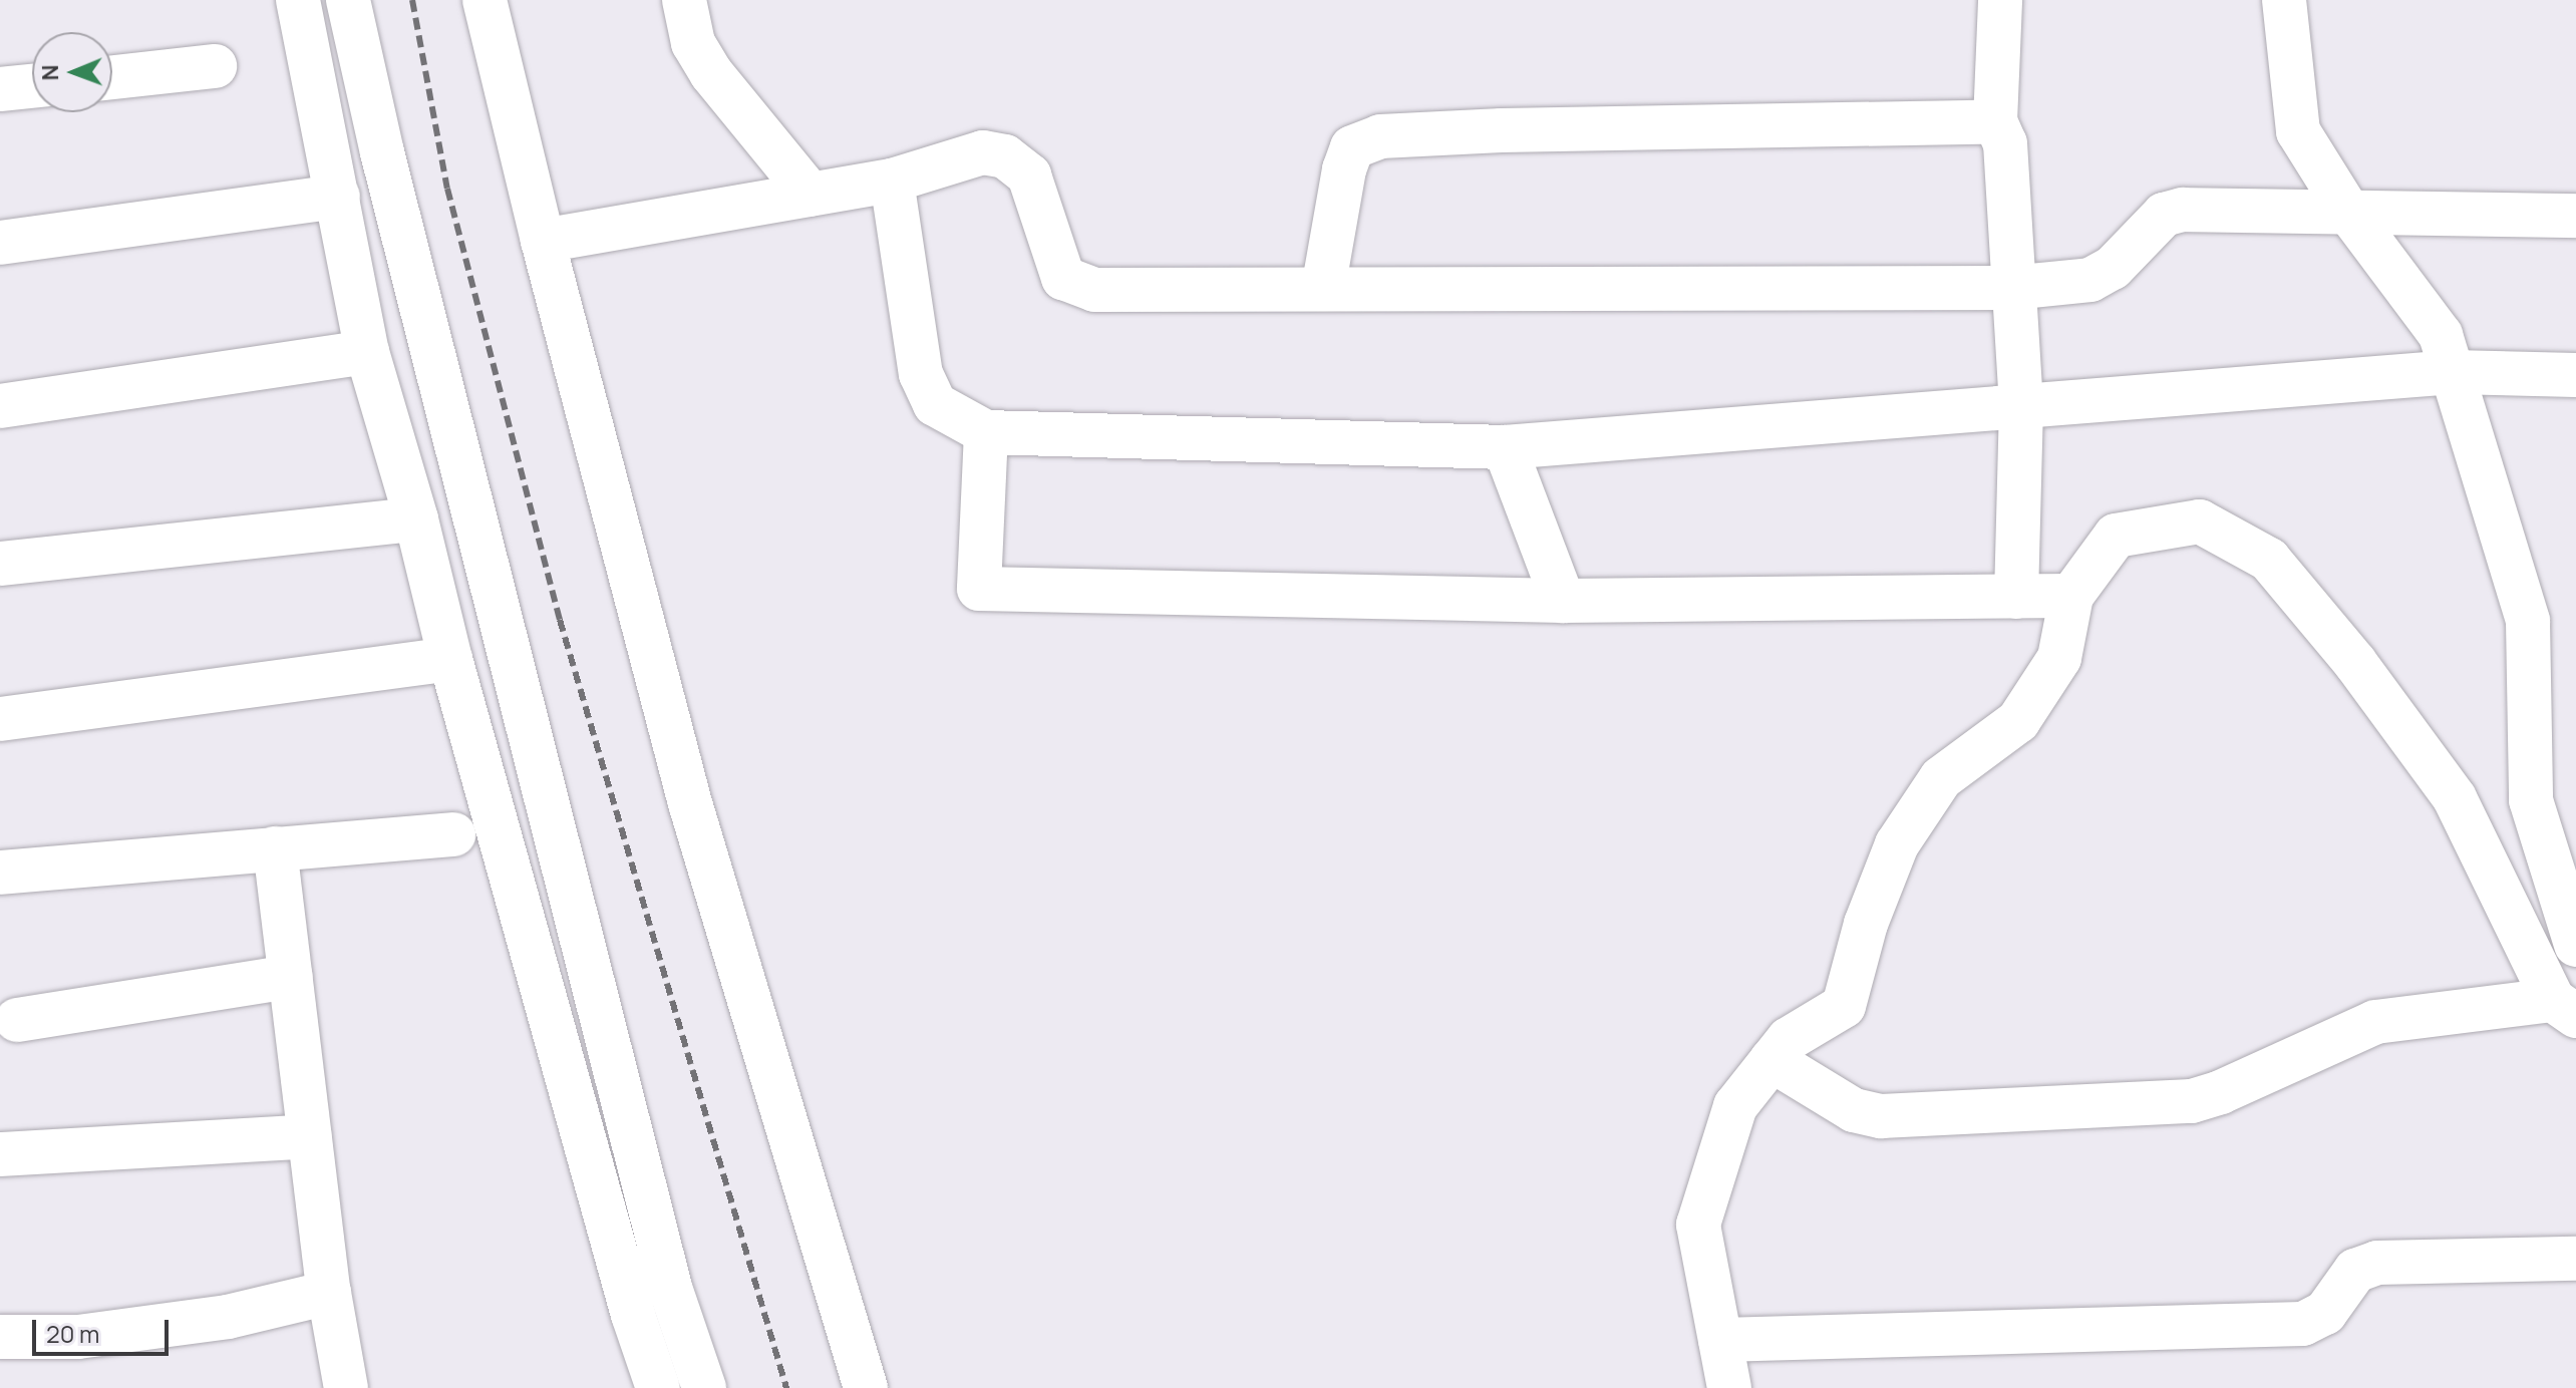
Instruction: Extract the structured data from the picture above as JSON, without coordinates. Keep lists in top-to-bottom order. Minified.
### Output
{"scale_bar":"20 m","north":"left"}
